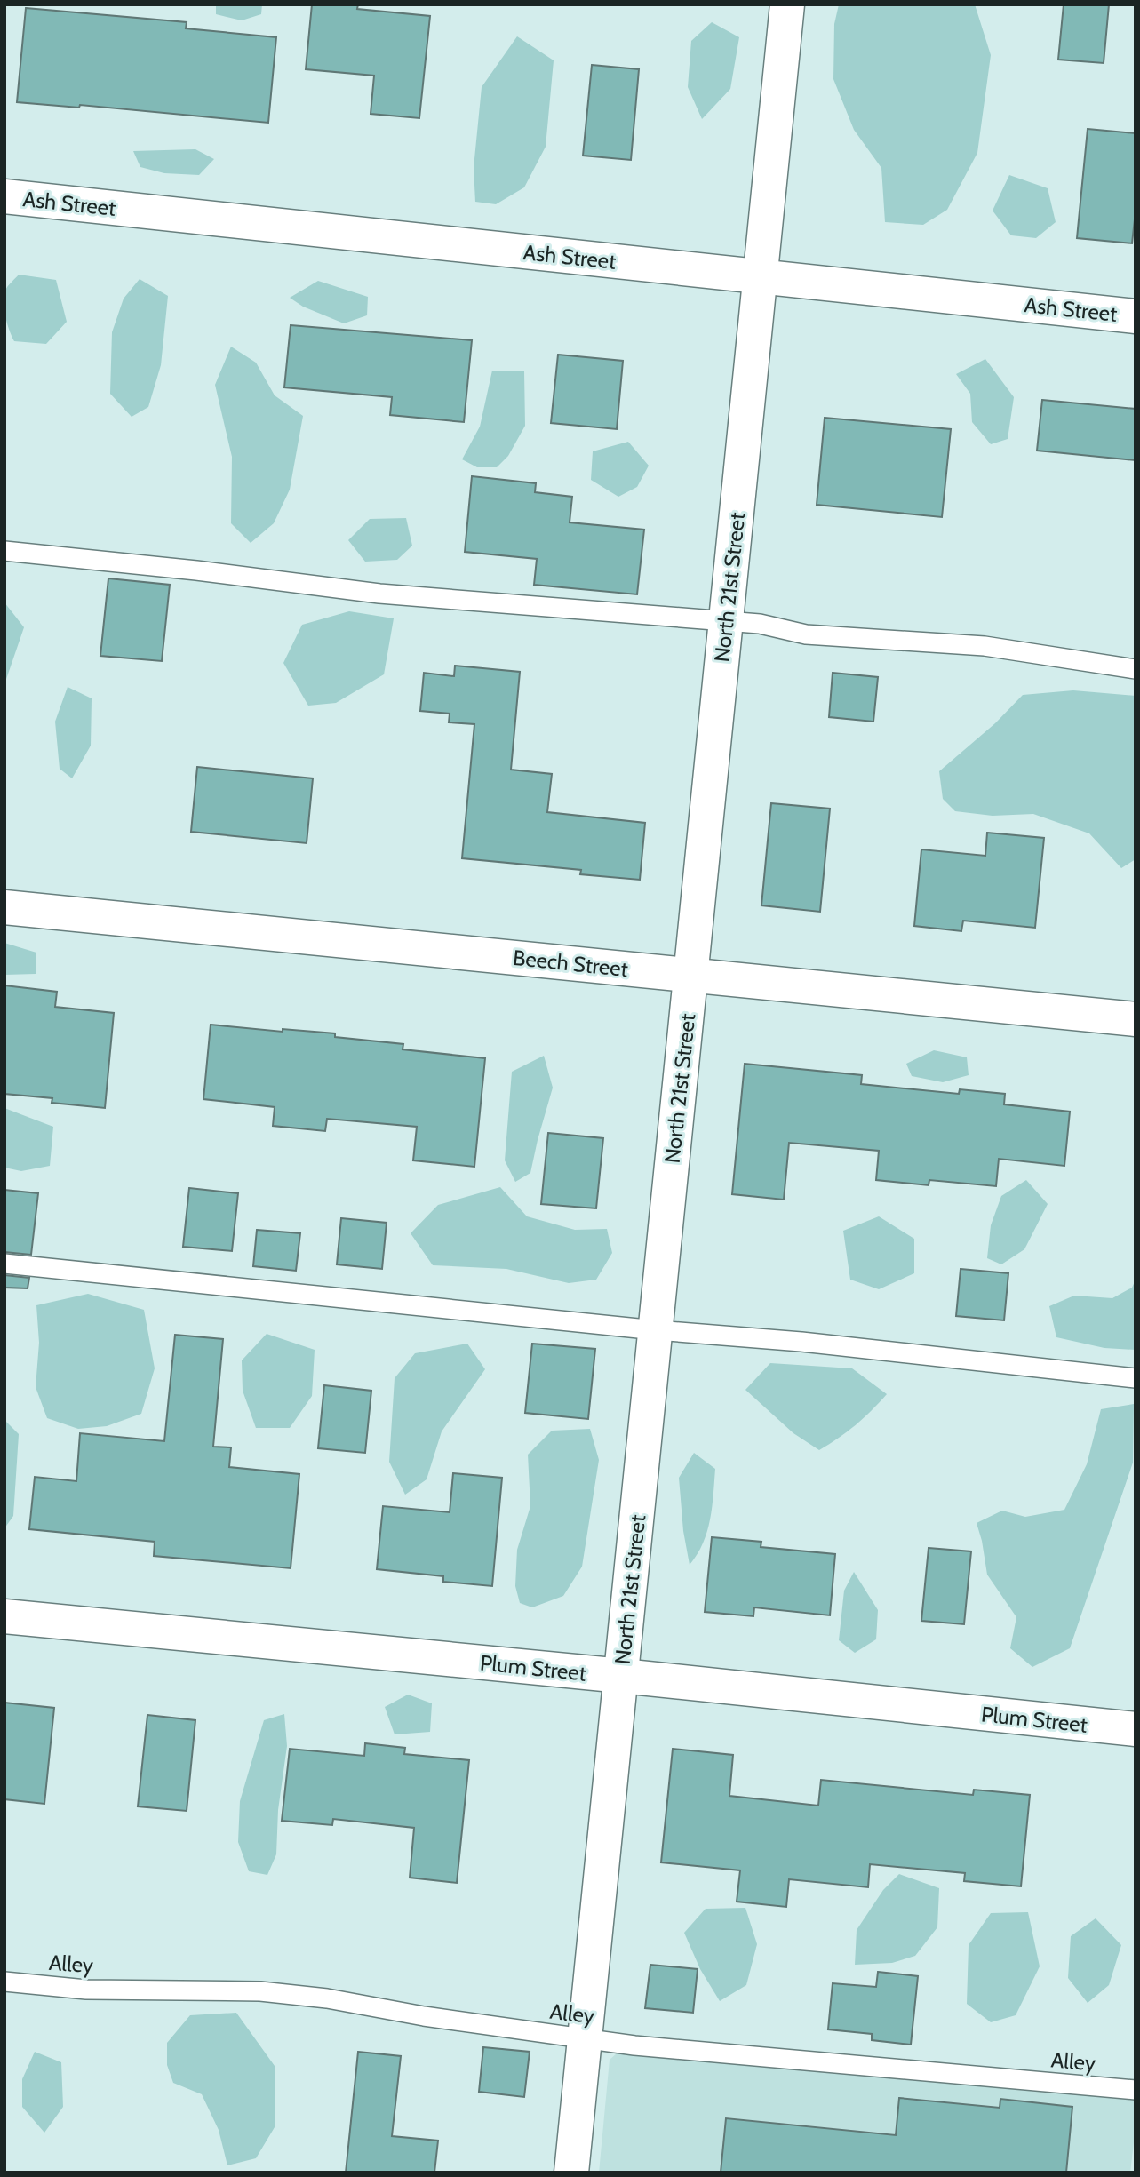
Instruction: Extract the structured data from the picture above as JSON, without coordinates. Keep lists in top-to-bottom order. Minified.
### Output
{"streets":{"street":["Ash Street","North 21st Street","Beech Street","Plum Street"],"lane":["Alley"]},"crossings":[["Ash Street","North 21st Street"],["North 21st Street","Beech Street"],["North 21st Street","Plum Street"],["North 21st Street","Alley"]]}
